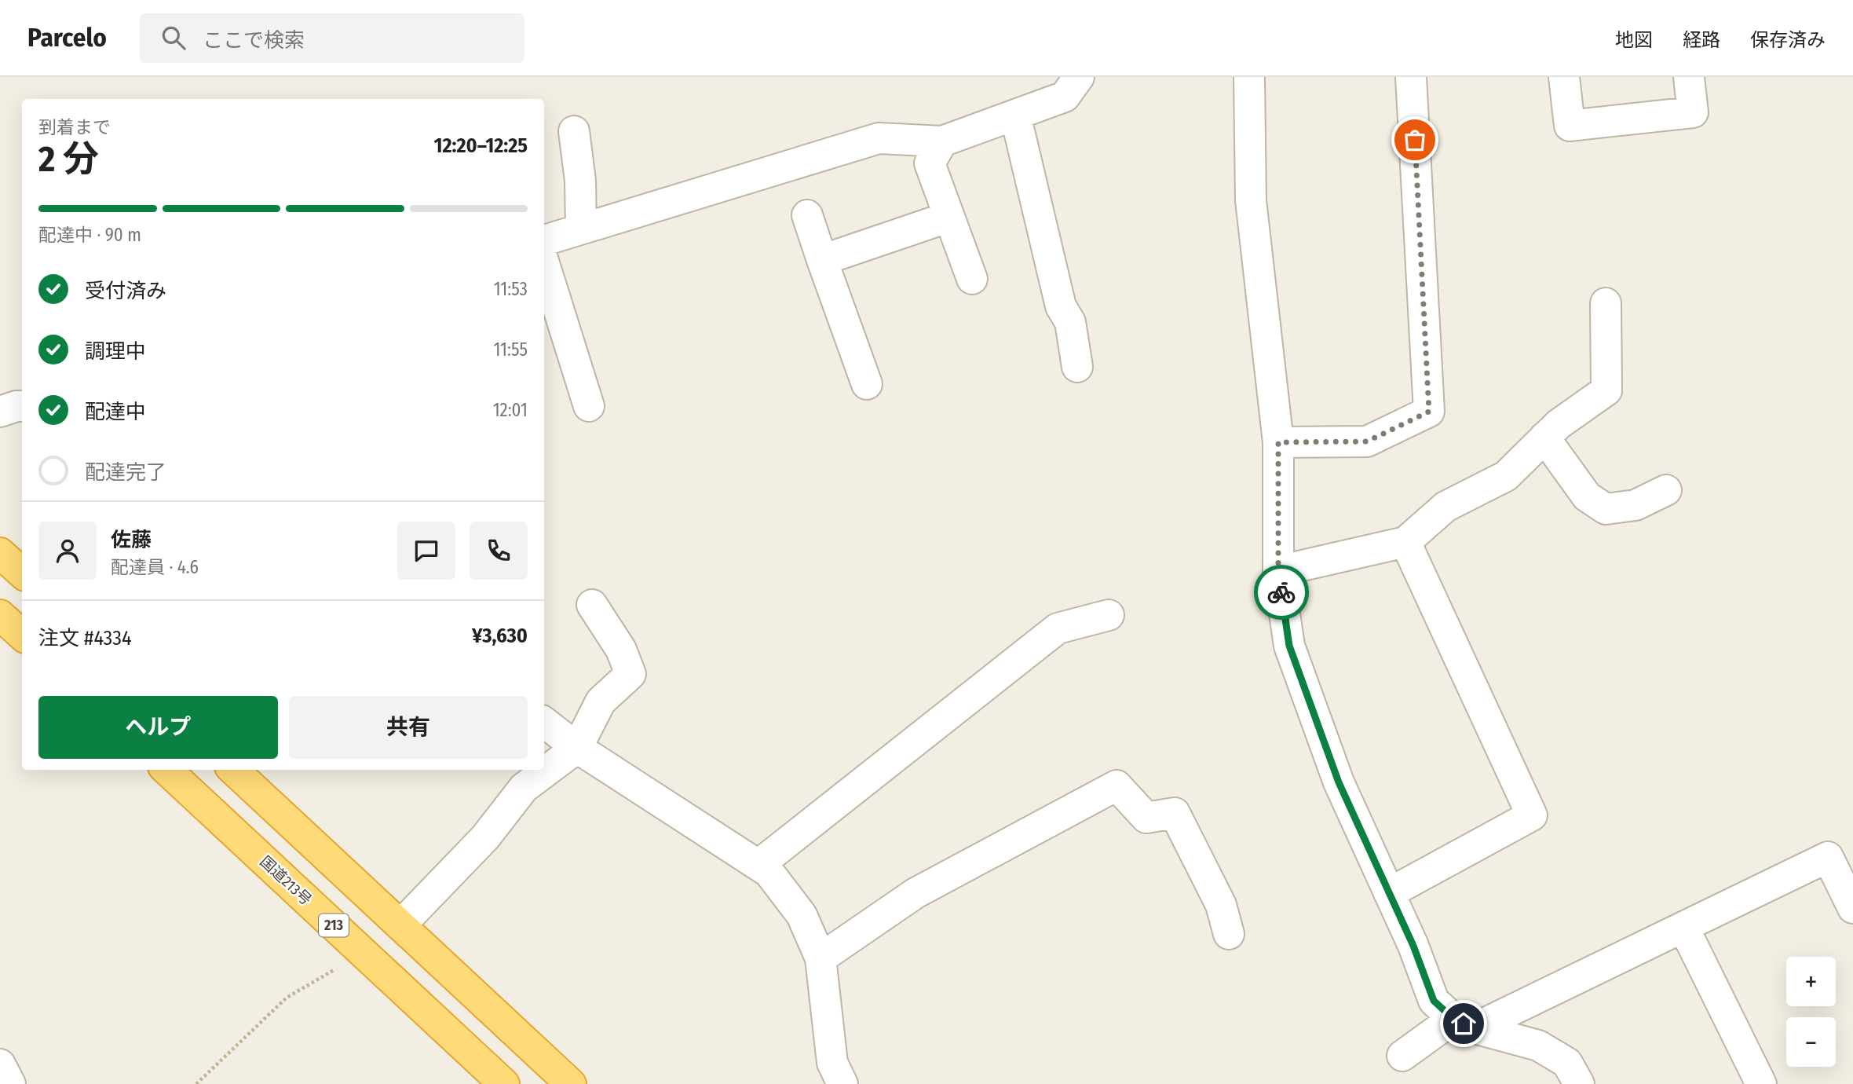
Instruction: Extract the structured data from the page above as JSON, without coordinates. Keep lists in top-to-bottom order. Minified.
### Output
{"streets":{"highway":["国道213号","213"]},"page":{"header":"Parcelo","search":"ここで検索","nav":["地図","経路","保存済み"],"heading":["2 分","到着まで","12:20–12:25"],"panel":["佐藤","配達員 · 4.6","注文 #4334","¥3,630"],"bar":"配達中 · 90 m","list":[["受付済み","11:53"],["調理中","11:55"],["配達中","12:01"],"配達完了"],"buttons":["ヘルプ","共有"],"map_buttons":["+","−"]}}
